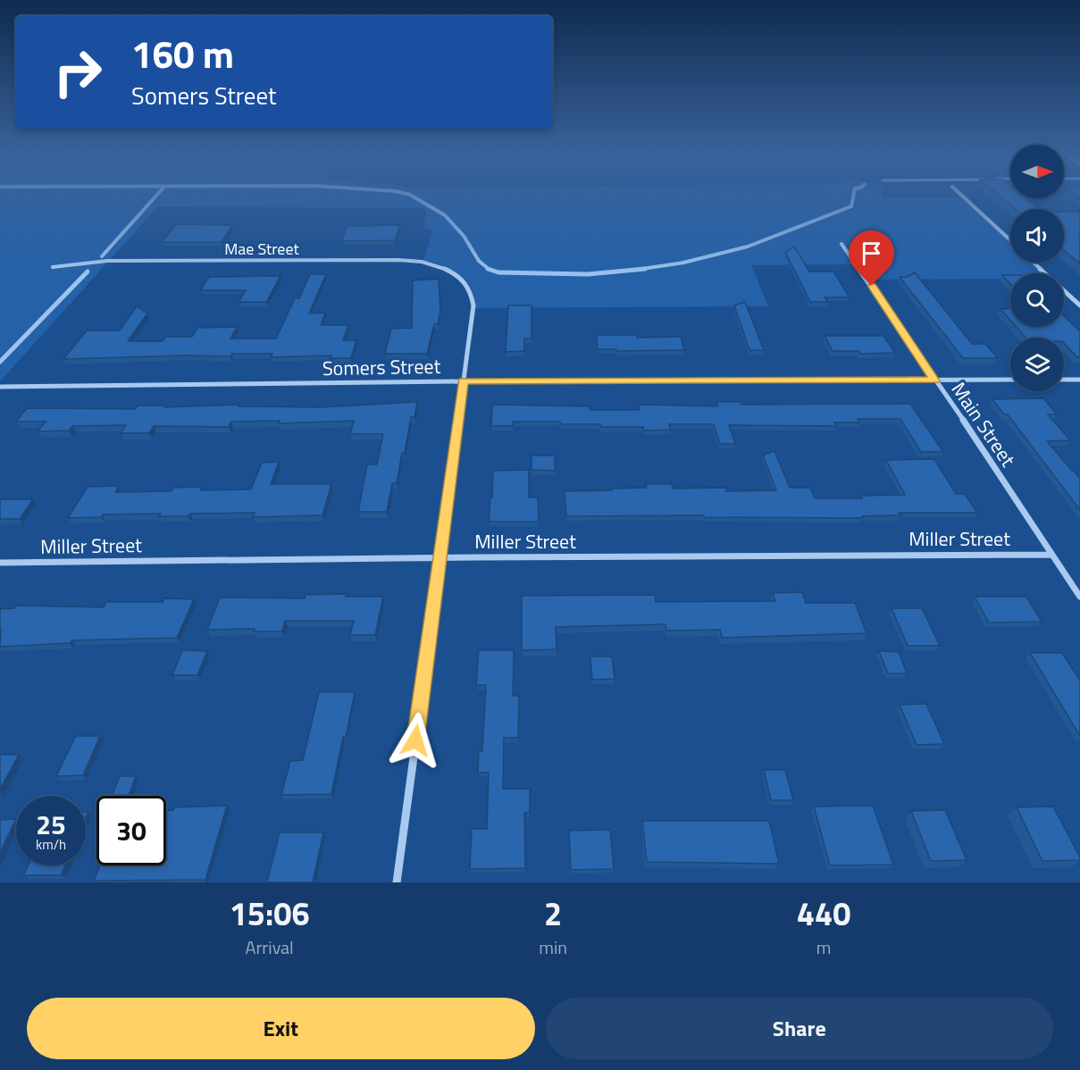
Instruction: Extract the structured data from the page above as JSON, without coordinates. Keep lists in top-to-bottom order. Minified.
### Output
{"streets":{"street":["Mae Street","Somers Street","Main Street","Miller Street"]},"crossings":[["Mae Street","Somers Street"],["Somers Street","Main Street"],["Main Street","Miller Street"]],"north":"right","page":{"turn":["160 m","Somers Street"],"speed":"25 km/h","limit":"30","eta":["15:06","Arrival","2","min","440","m"],"buttons":["Exit","Share"]}}
